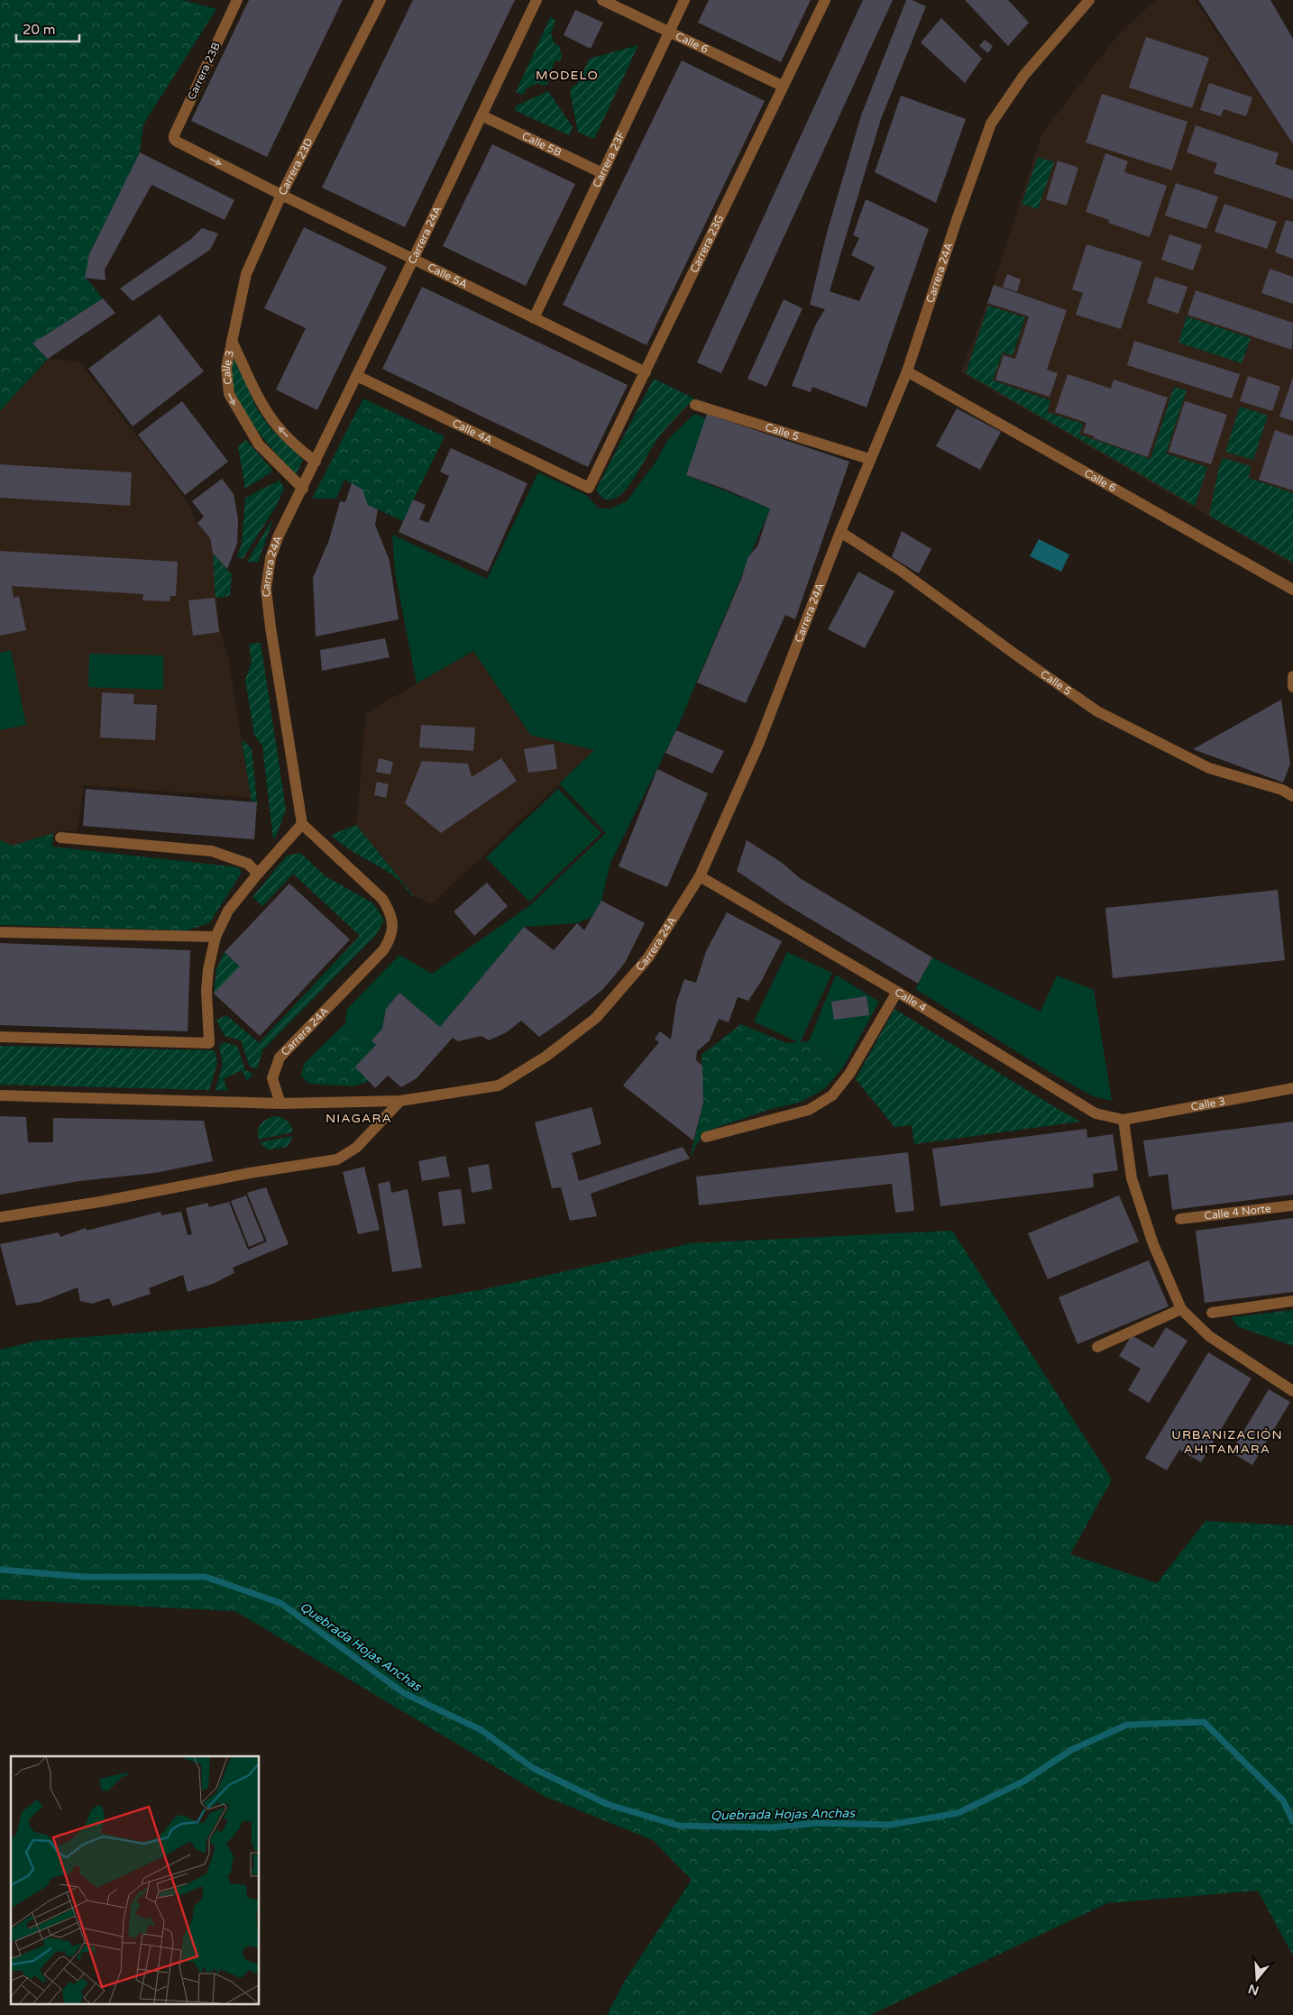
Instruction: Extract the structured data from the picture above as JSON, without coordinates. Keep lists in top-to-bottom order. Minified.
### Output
{"streets":{"street":["Calle 6","Carrera 23B","Calle 5B","Carrera 23F","Carrera 23D","Carrera 24A","Carrera 23G","Calle 5A","Calle 3","Calle 4A","Calle 5","Calle 4","Calle 4 Norte"]},"crossings":[["Calle 6","Carrera 23F"],["Calle 6","Carrera 24A"],["Calle 6","Carrera 23G"],["Carrera 23B","Calle 5A"],["Calle 5B","Carrera 23F"],["Calle 5B","Carrera 24A"],["Carrera 23F","Calle 5A"],["Carrera 23D","Calle 5A"],["Carrera 23D","Calle 3"],["Carrera 24A","Calle 5A"],["Carrera 24A","Calle 3"],["Carrera 24A","Calle 4A"],["Carrera 24A","Calle 5"],["Carrera 24A","Calle 4"],["Carrera 23G","Calle 5A"],["Carrera 23G","Calle 4A"],["Calle 3","Calle 4"]],"districts":["MODELO","NIAGARA","URBANIZACIÓN AHITAMARA"],"water":["Quebrada Hojas Anchas"],"scale_bar":"20 m","north":"bottom"}
